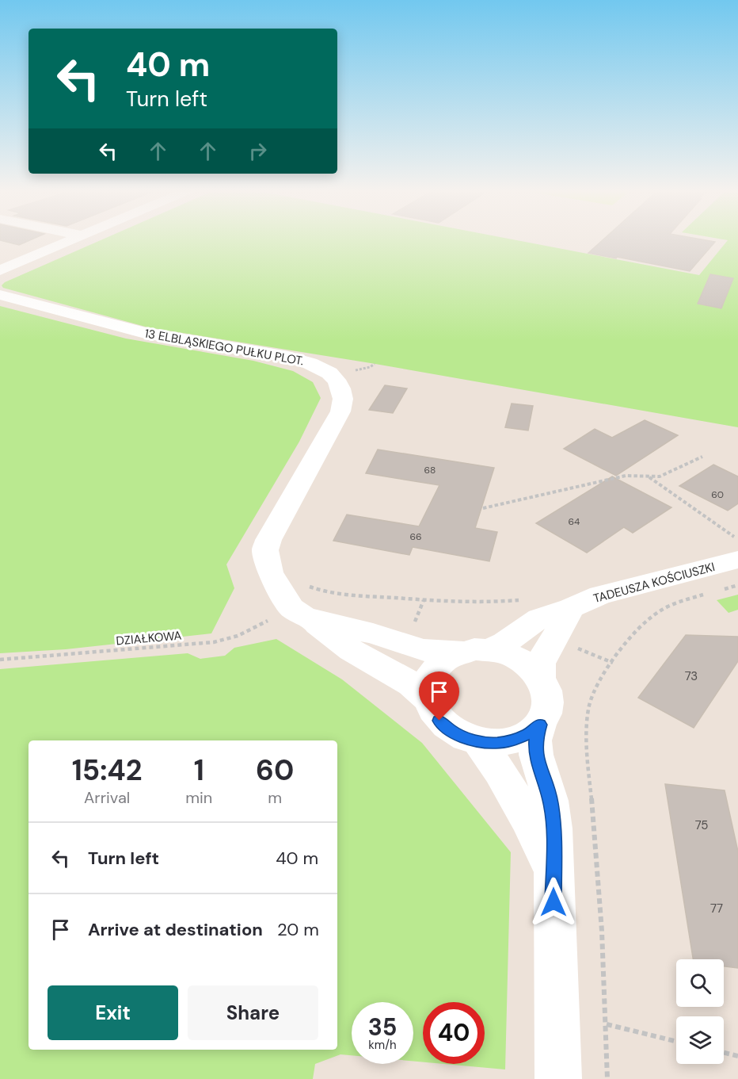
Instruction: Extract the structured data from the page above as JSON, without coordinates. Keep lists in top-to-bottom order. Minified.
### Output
{"streets":{"street":["13 ELBLĄSKIEGO PUŁKU PLOT.","TADEUSZA KOŚCIUSZKI"],"path":["DZIAŁKOWA"]},"crossings":[["13 ELBLĄSKIEGO PUŁKU PLOT.","TADEUSZA KOŚCIUSZKI"],["13 ELBLĄSKIEGO PUŁKU PLOT.","DZIAŁKOWA"]],"house_numbers":["68","60","64","66","73","75","77"],"page":{"turn":["40 m","Turn left"],"eta":["15:42","Arrival","1","min","60","m"],"list":[{"name":"Turn left","value":"40 m"},{"name":"Arrive at destination","value":"20 m"}],"buttons":["Exit","Share"],"speed":"35 km/h","limit":"40"}}
